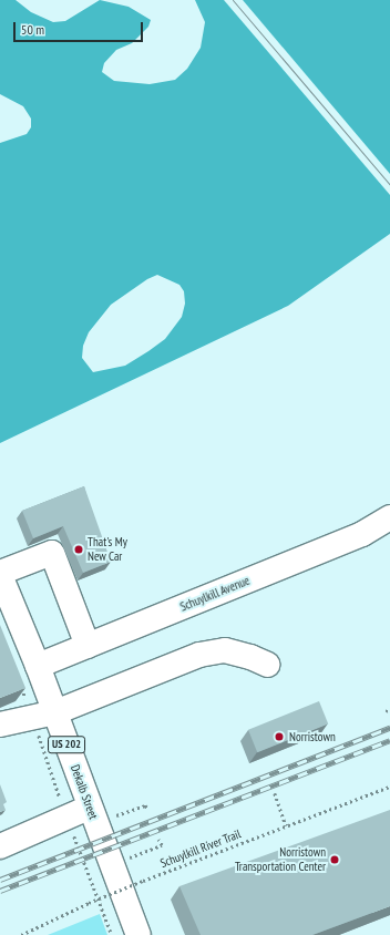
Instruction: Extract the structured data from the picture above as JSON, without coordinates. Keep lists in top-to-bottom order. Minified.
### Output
{"streets":{"main road":["Schuylkill Avenue","US 202","Dekalb Street"],"path":["Schuylkill River Trail"]},"crossings":[["Schuylkill Avenue","Dekalb Street"]],"places":["That's My New Car","Norristown","Norristown Transportation Center"],"scale_bar":"50 m"}
